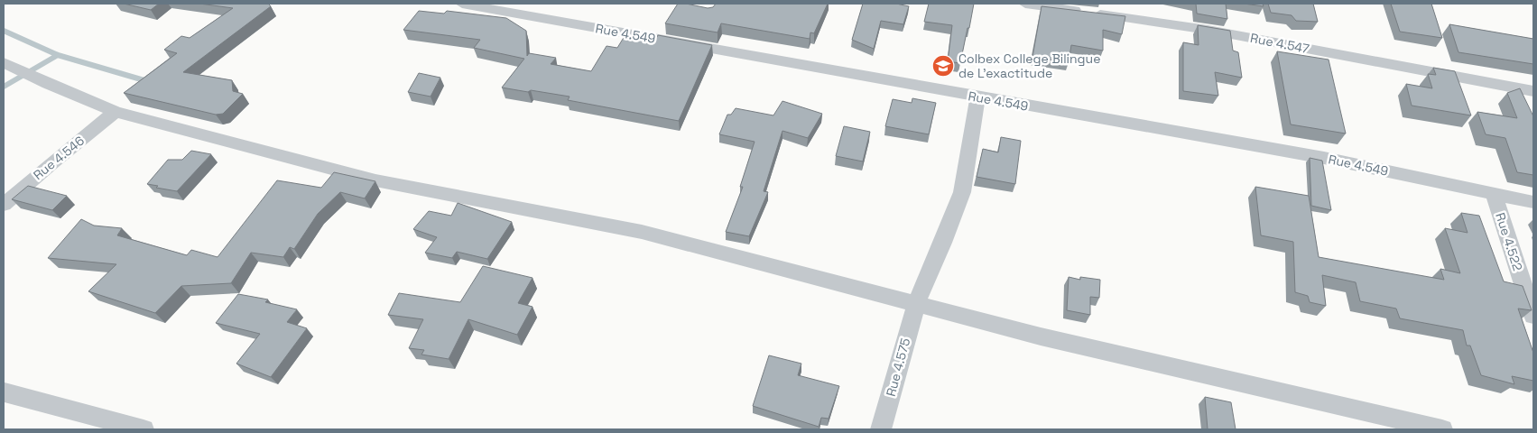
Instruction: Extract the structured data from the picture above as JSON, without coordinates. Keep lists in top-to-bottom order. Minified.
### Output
{"streets":{"street":["Rue 4.549","Rue 4.547","Rue 4.546","Rue 4.522","Rue 4.575"]},"crossings":[["Rue 4.549","Rue 4.522"],["Rue 4.549","Rue 4.575"]],"places":{"school or university":["Colbex College Bilingue de L'exactitude"]}}
